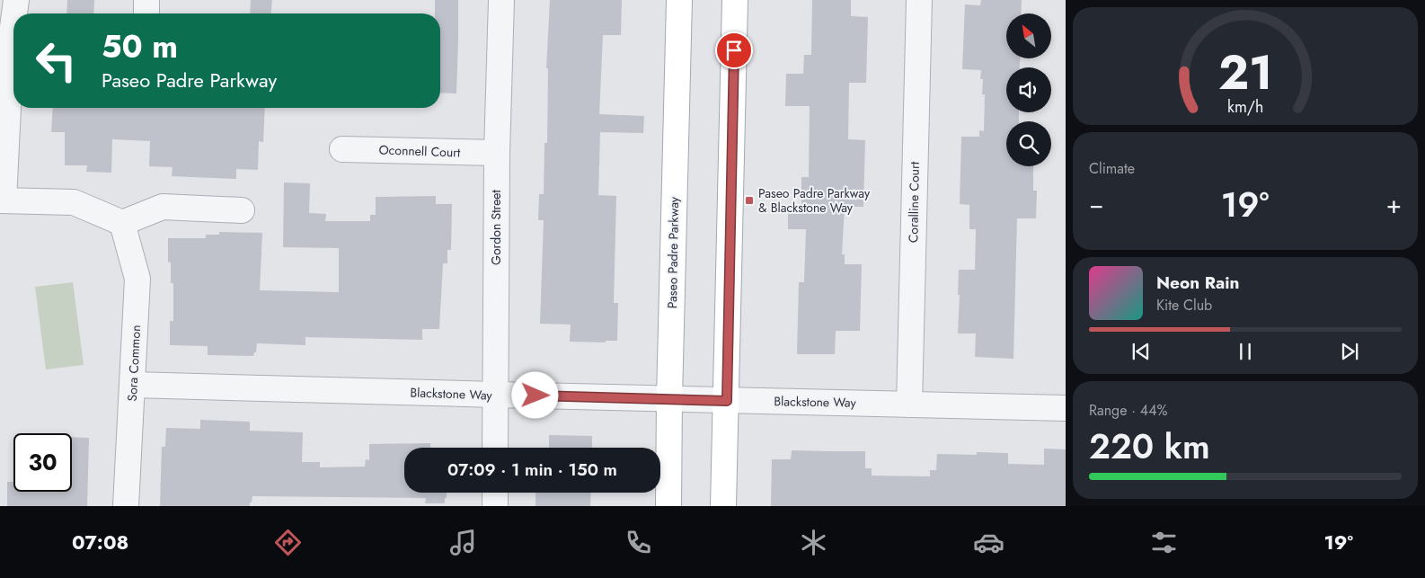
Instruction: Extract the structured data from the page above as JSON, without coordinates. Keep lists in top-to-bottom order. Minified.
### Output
{"streets":{"main road":["Paseo Padre Parkway"],"street":["Oconnell Court","Coralline Court","Gordon Street","Sora Common","Blackstone Way"]},"crossings":[["Oconnell Court","Gordon Street"],["Coralline Court","Blackstone Way"],["Gordon Street","Blackstone Way"],["Paseo Padre Parkway","Blackstone Way"],["Sora Common","Blackstone Way"]],"places":{"transit":["Paseo Padre Parkway & Blackstone Way"]},"north":"top left","page":{"turn":["50 m","Paseo Padre Parkway"],"tile":["Climate",["Range · 44%","220 km"]],"heat":["−","19°","+"],"song":["Neon Rain","Kite Club"],"limit":"30","trip":"07:09 · 1 min · 150 m","tabs":["07:08","19°"],"gauge":["21","km/h"]}}
